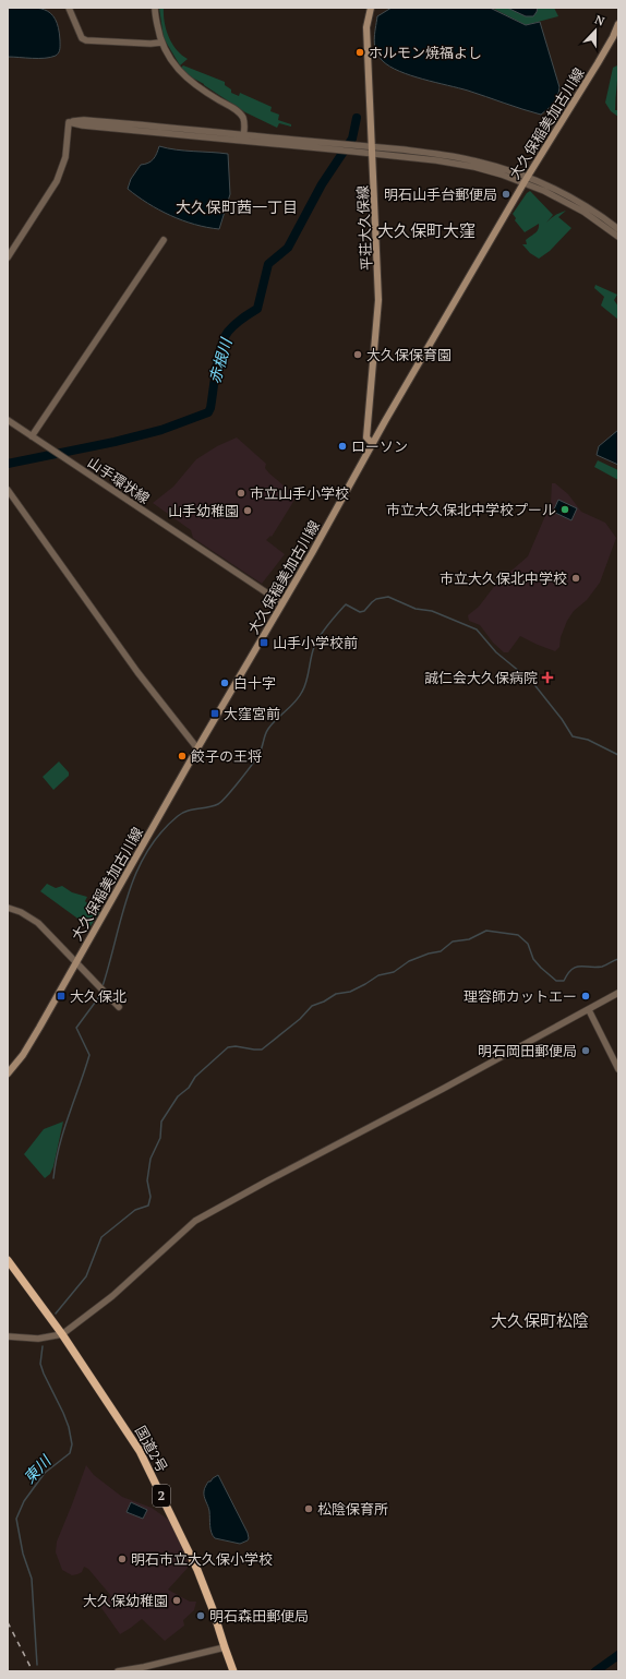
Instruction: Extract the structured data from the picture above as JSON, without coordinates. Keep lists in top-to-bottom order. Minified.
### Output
{"streets":{"highway":["国道2号","2"],"main road":["大久保稲美加古川線","平荘大久保線"],"street":["山手環状線"]},"crossings":[["大久保稲美加古川線","平荘大久保線"],["大久保稲美加古川線","山手環状線"]],"districts":["大久保町茜一丁目","大久保町大窪","大久保町松陰"],"water":["赤根川","東川"],"places":{"other":["ホルモン焼福よし","明石山手台郵便局","大久保保育園","ローソン","市立山手小学校","市立大久保北中学校プール","山手幼稚園","市立大久保北中学校","白十字","餃子の王将","理容師カットエー","明石岡田郵便局","松陰保育所","明石市立大久保小学校","大久保幼稚園","明石森田郵便局"],"transit":["山手小学校前","大窪宮前","大久保北"],"health":["誠仁会大久保病院"]},"north":"top"}
